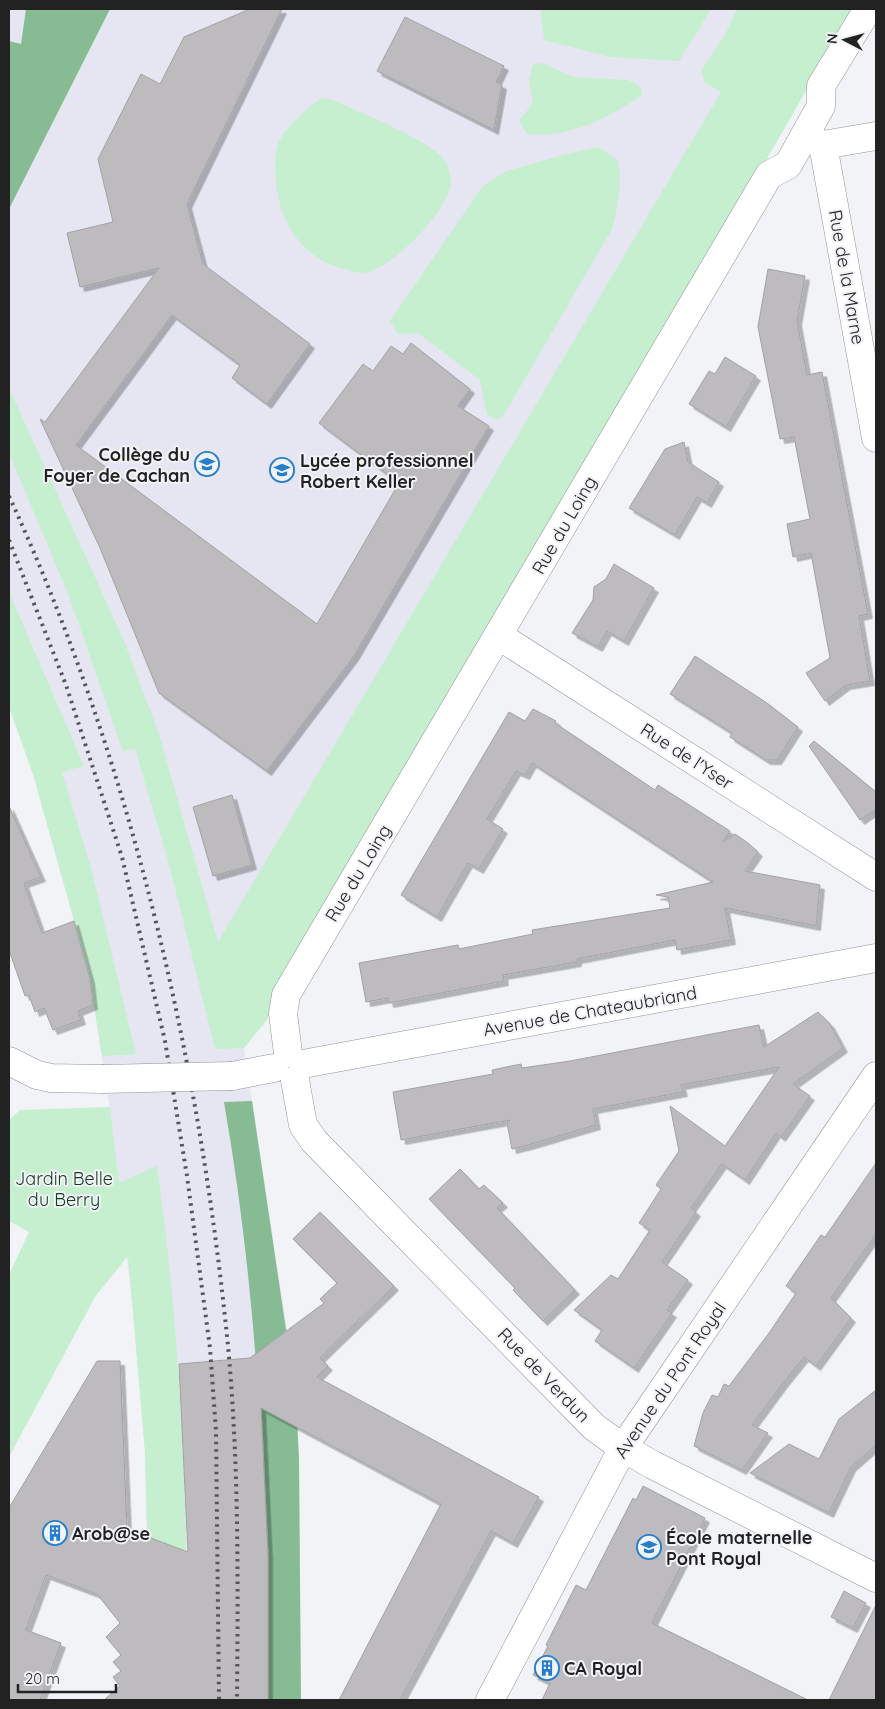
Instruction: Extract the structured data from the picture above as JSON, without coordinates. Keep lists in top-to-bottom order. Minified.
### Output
{"streets":{"street":["Rue de la Marne","Rue du Loing","Rue de l'Yser","Avenue de Chateaubriand","Rue de Verdun","Avenue du Pont Royal"]},"crossings":[["Rue de la Marne","Rue du Loing"],["Rue du Loing","Rue de l'Yser"],["Rue du Loing","Avenue de Chateaubriand"],["Rue du Loing","Rue de Verdun"],["Avenue de Chateaubriand","Rue de Verdun"],["Rue de Verdun","Avenue du Pont Royal"]],"parks":["Jardin Belle du Berry"],"places":{"school or university":["Collège du Foyer de Cachan","Lycée professionnel Robert Keller","École maternelle Pont Royal"],"building":["Arob@se","CA Royal"]},"scale_bar":"20 m","north":"left"}
